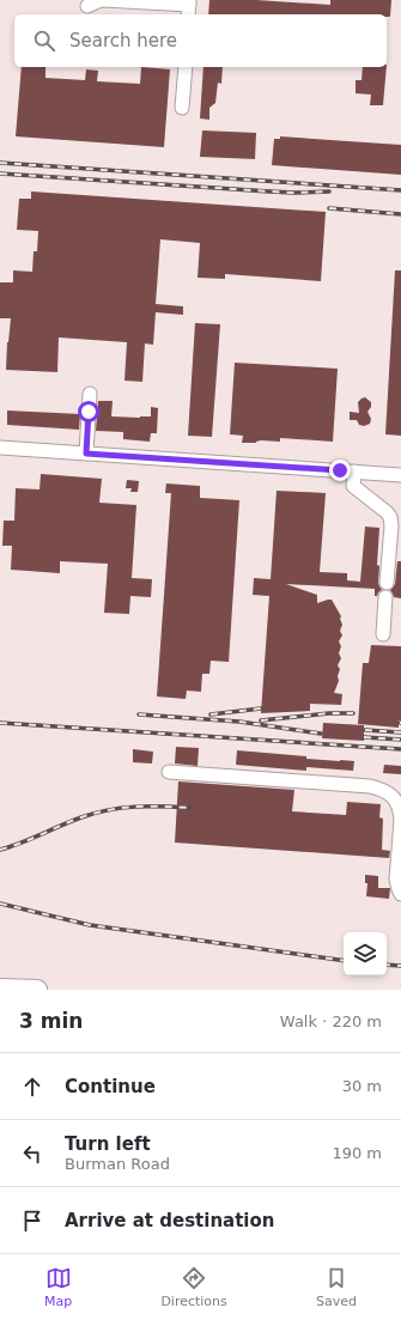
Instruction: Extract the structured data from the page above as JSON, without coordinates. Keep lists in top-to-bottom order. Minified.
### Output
{"page":{"search":"Search here","heading":["3 min","Walk · 220 m"],"list":[["Continue","30 m"],["Turn left","Burman Road","190 m"],"Arrive at destination"],"nav":["Map","Directions","Saved"]}}
